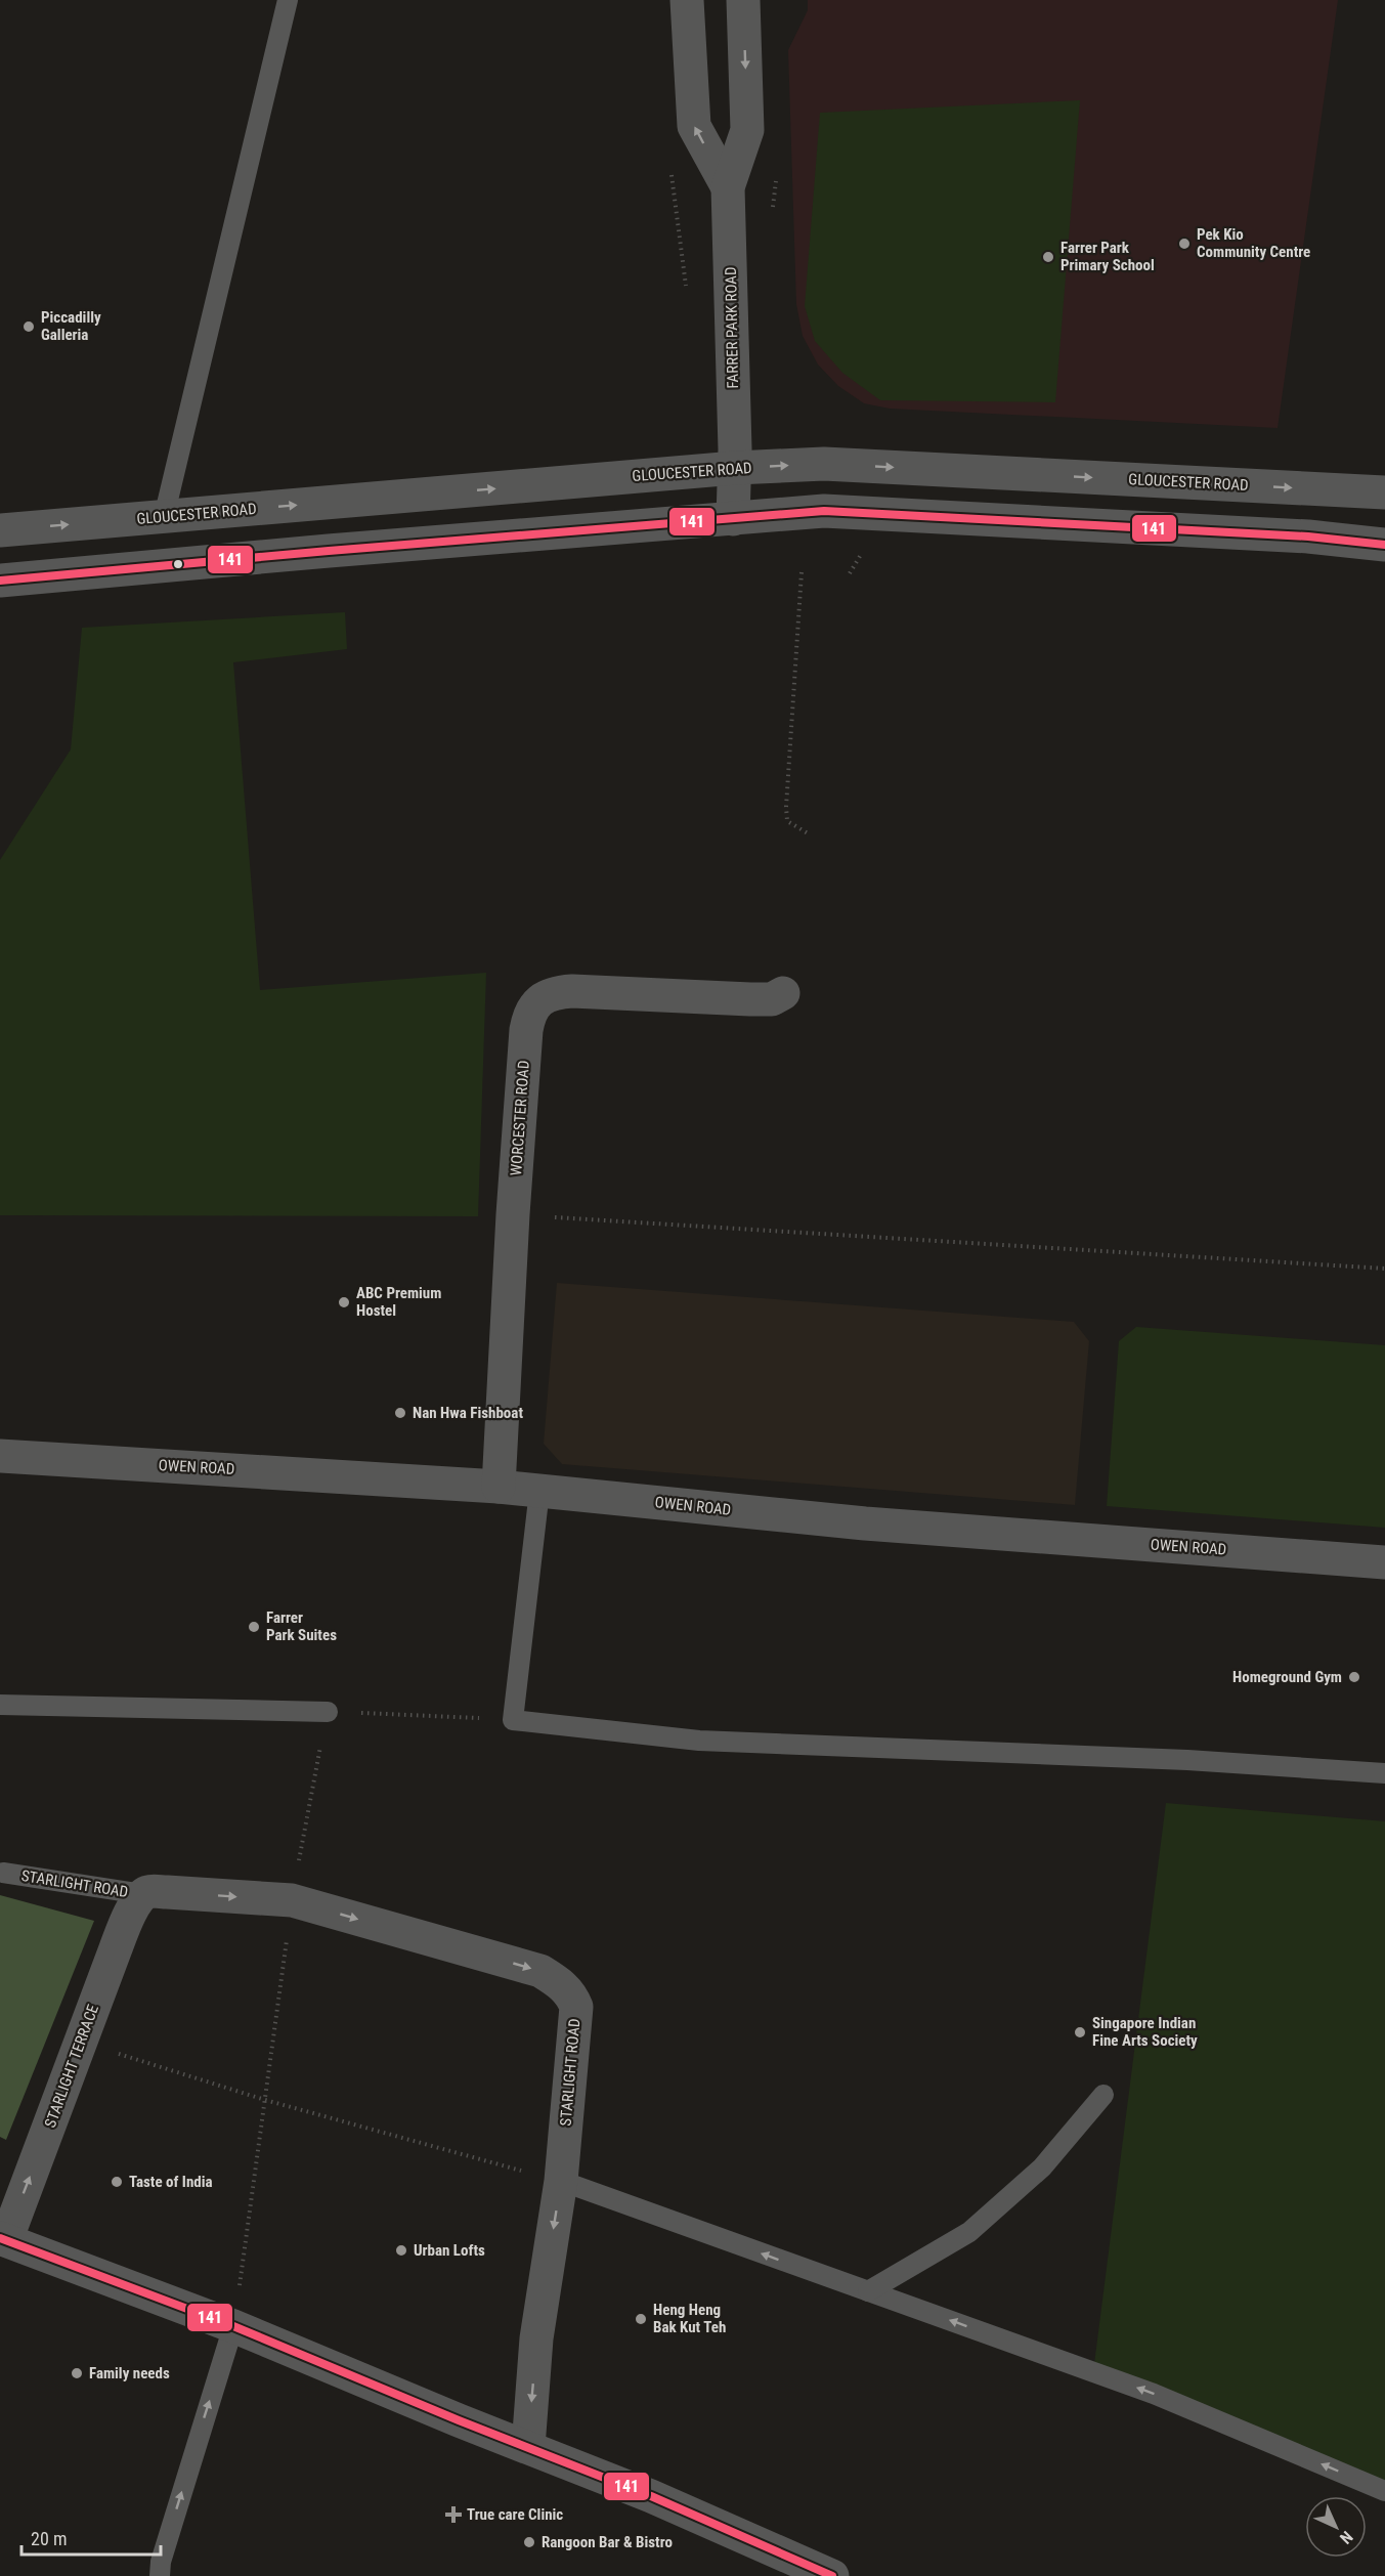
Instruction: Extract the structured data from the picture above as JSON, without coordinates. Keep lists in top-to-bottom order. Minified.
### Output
{"streets":{"street":["FARRER PARK ROAD","GLOUCESTER ROAD","WORCESTER ROAD","OWEN ROAD","STARLIGHT ROAD","STARLIGHT TERRACE"]},"crossings":[["FARRER PARK ROAD","GLOUCESTER ROAD"],["WORCESTER ROAD","OWEN ROAD"],["STARLIGHT ROAD","STARLIGHT TERRACE"]],"one_way":["STARLIGHT TERRACE"],"places":{"other":["Pek Kio Community Centre","Farrer Park Primary School","Piccadilly Galleria","ABC Premium Hostel","Nan Hwa Fishboat","Farrer Park Suites","Homeground Gym","Singapore Indian Fine Arts Society","Taste of India","Urban Lofts","Heng Heng Bak Kut Teh","Family needs","Rangoon Bar & Bistro"],"health":["True care Clinic"]},"lines":["transit line 141"],"scale_bar":"20 m","north":"bottom right"}
